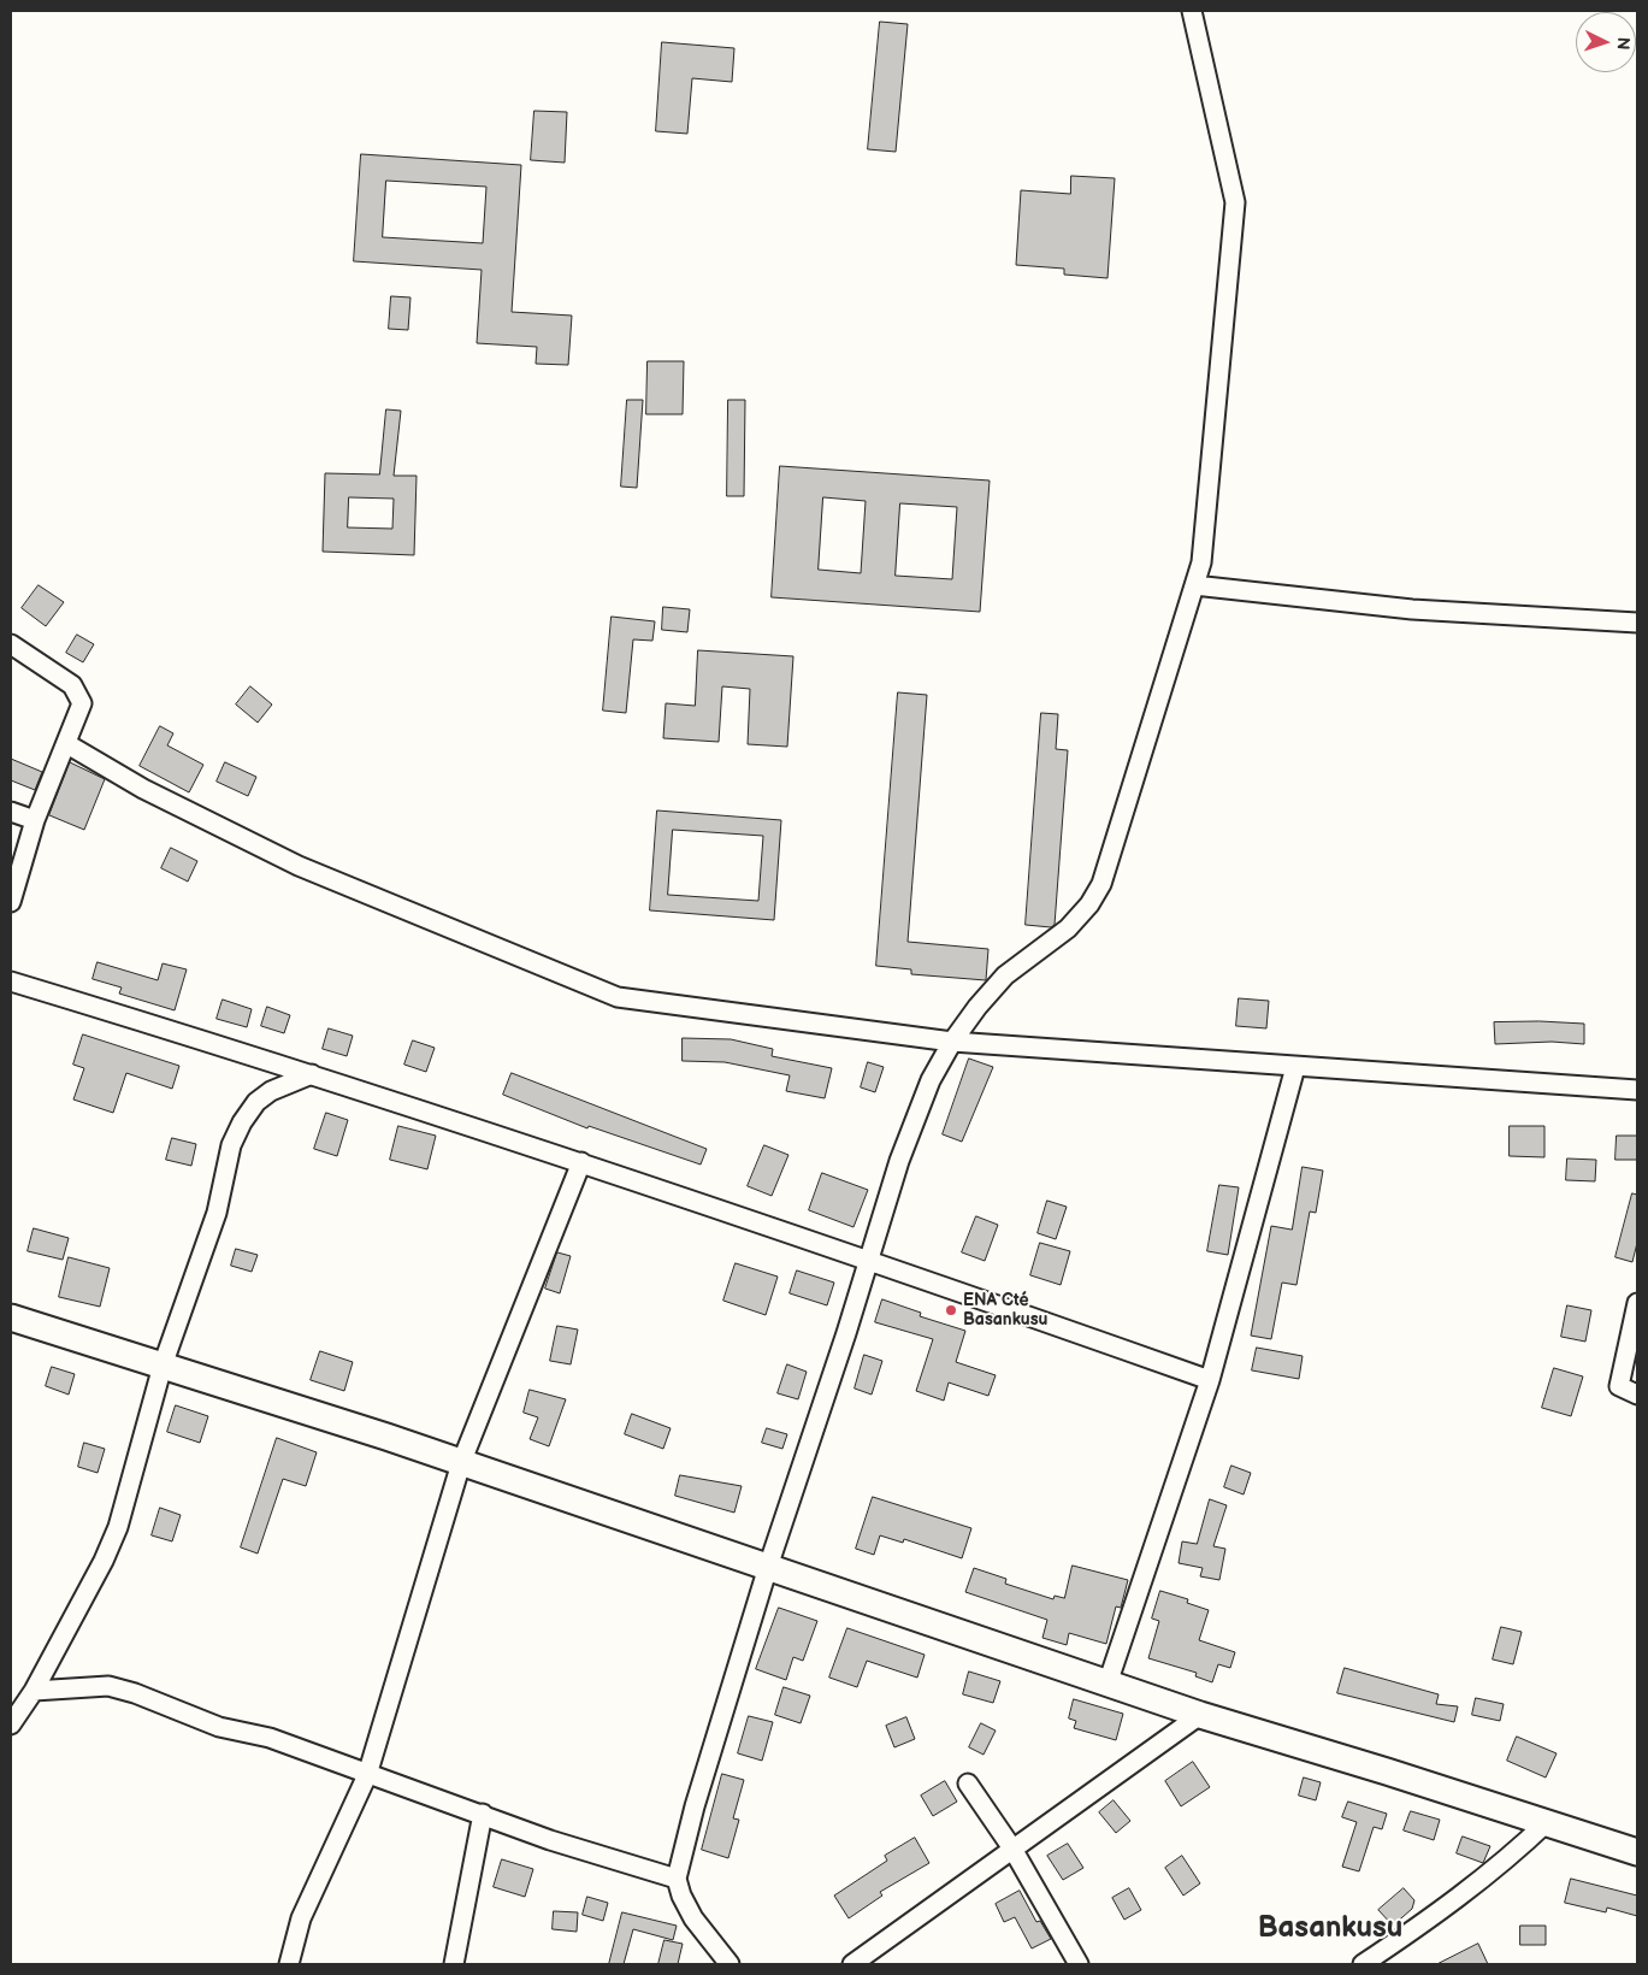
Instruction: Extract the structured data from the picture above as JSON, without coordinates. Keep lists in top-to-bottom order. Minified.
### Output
{"districts":["Basankusu"],"places":["ENA Cté Basankusu"],"north":"right"}
